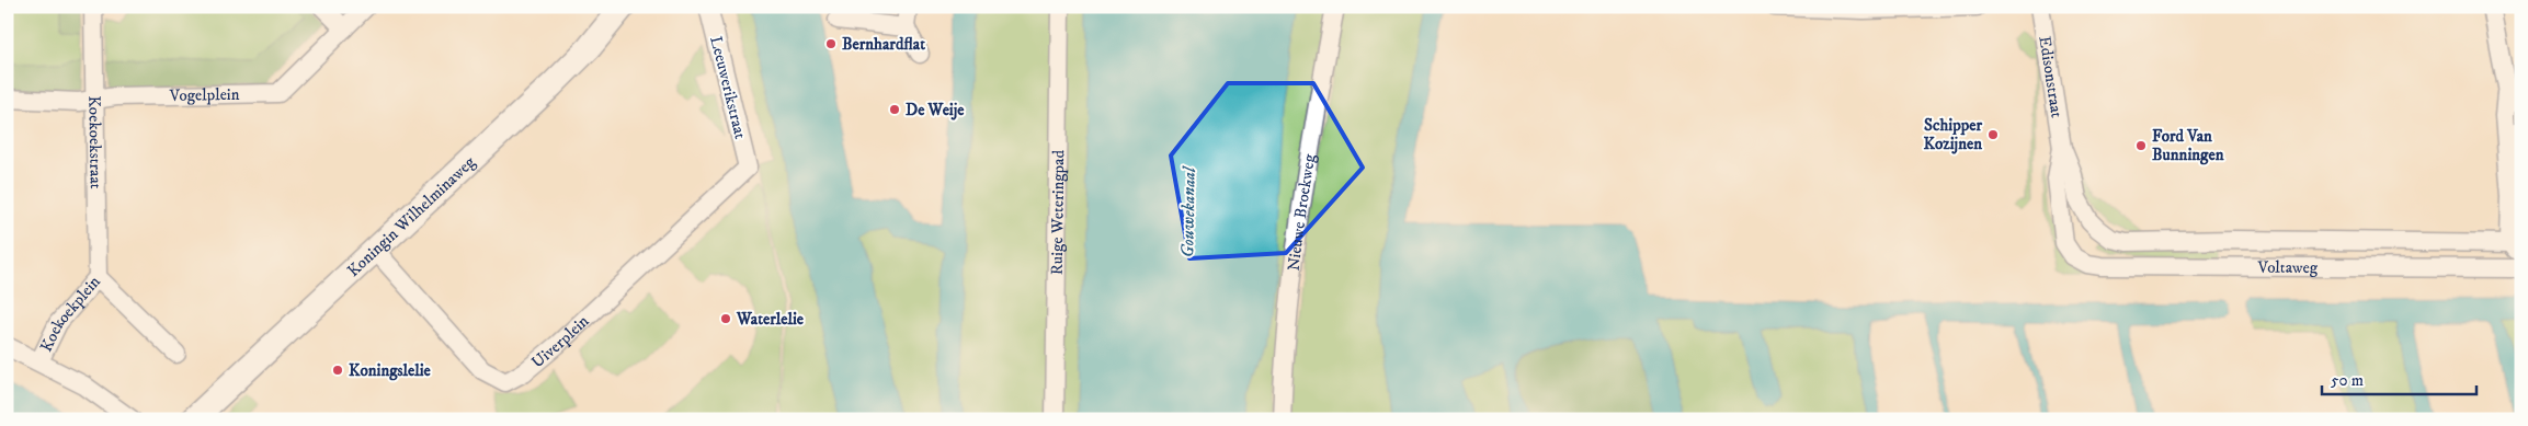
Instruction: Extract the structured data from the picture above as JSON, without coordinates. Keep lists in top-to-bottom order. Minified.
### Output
{"streets":{"main road":["Koningin Wilhelminaweg"],"street":["Edisonstraat","Leeuwerikstraat","Vogelplein","Koekoekstraat","Ruige Weteringpad","Nieuwe Broekweg","Voltaweg","Koekoekplein","Uiverplein"]},"crossings":[["Edisonstraat","Voltaweg"],["Leeuwerikstraat","Uiverplein"],["Vogelplein","Koekoekstraat"],["Koekoekstraat","Koekoekplein"],["Koningin Wilhelminaweg","Uiverplein"]],"water":["Gouwekanaal"],"places":["Bernhardflat","De Weije","Schipper Kozijnen","Ford Van Bunningen","Waterlelie","Koningslelie"],"scale_bar":"50 m"}
